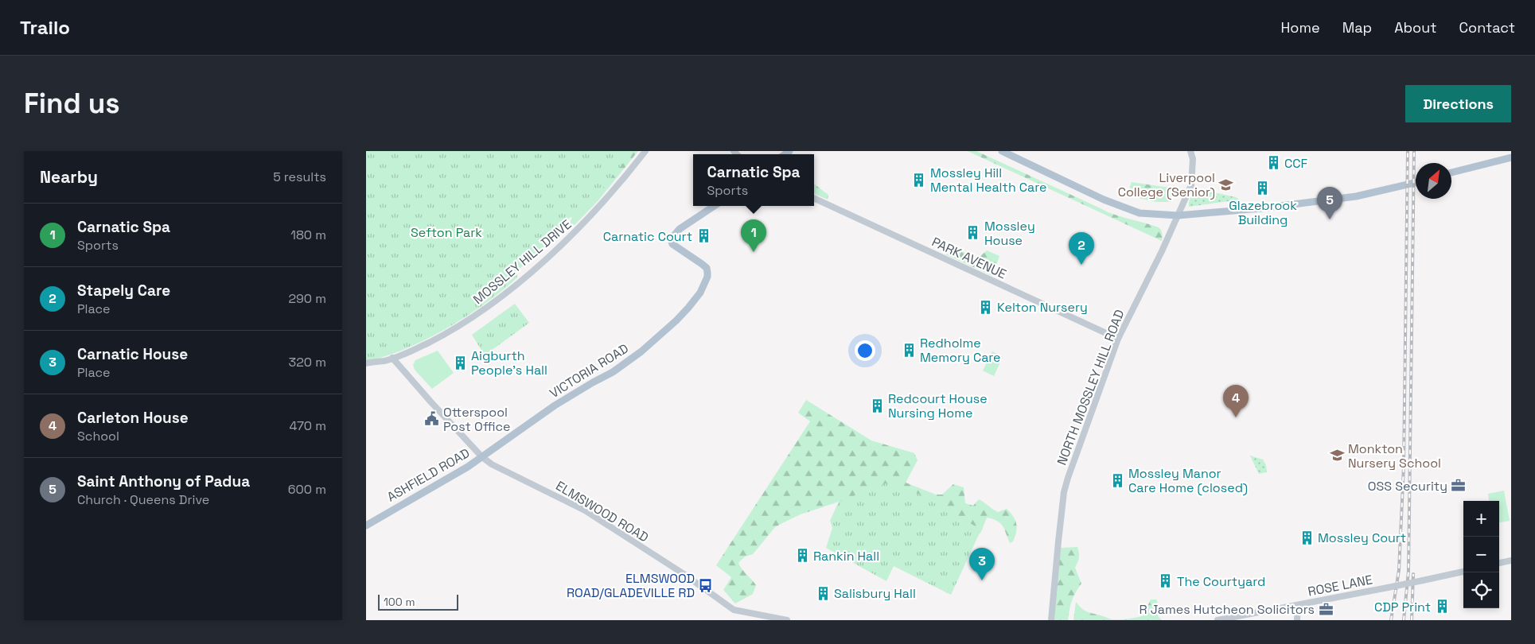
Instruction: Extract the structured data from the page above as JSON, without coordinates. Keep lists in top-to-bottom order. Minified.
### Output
{"streets":{"main road":["VICTORIA ROAD","ASHFIELD ROAD"],"street":["PARK AVENUE","MOSSLEY HILL DRIVE","NORTH MOSSLEY HILL ROAD","ELMSWOOD ROAD","ROSE LANE"]},"crossings":[["PARK AVENUE","NORTH MOSSLEY HILL ROAD"],["MOSSLEY HILL DRIVE","ELMSWOOD ROAD"],["VICTORIA ROAD","ASHFIELD ROAD"],["VICTORIA ROAD","ELMSWOOD ROAD"],["ASHFIELD ROAD","ELMSWOOD ROAD"]],"parks":["Sefton Park"],"places":{"building":["CCF","Mossley Hill Mental Health Care","Glazebrook Building","Mossley House","Carnatic Court","Kelton Nursery","Redholme Memory Care","Aigburth People's Hall","Redcourt House Nursing Home","Mossley Manor Care Home (closed)","Mossley Court","Rankin Hall","The Courtyard","Salisbury Hall","CDP Print"],"school or university":["Liverpool College (Senior)","Monkton Nursery School"],"public building":["Otterspool Post Office"],"office":["OSS Security","R James Hutcheon Solicitors"],"bus stop":["ELMSWOOD ROAD/GLADEVILLE RD"]},"scale_bar":"100 m","north":"top right","page":{"header":"Trailo","nav":["Home","Map","About","Contact"],"buttons":"Directions","title":"Find us","heading":["Nearby","5 results"],"popup":["Carnatic Spa","Sports"],"pins":["5","1","2","4","3"],"list":[{"mark":"1","name":"Carnatic Spa","note":"Sports","value":"180 m"},{"mark":"2","name":"Stapely Care","note":"Place","value":"290 m"},{"mark":"3","name":"Carnatic House","note":"Place","value":"320 m"},{"mark":"4","name":"Carleton House","note":"School","value":"470 m"},{"mark":"5","name":"Saint Anthony of Padua","note":"Church · Queens Drive","value":"600 m"}],"map_buttons":["+","−"],"scale":"100 m"}}
